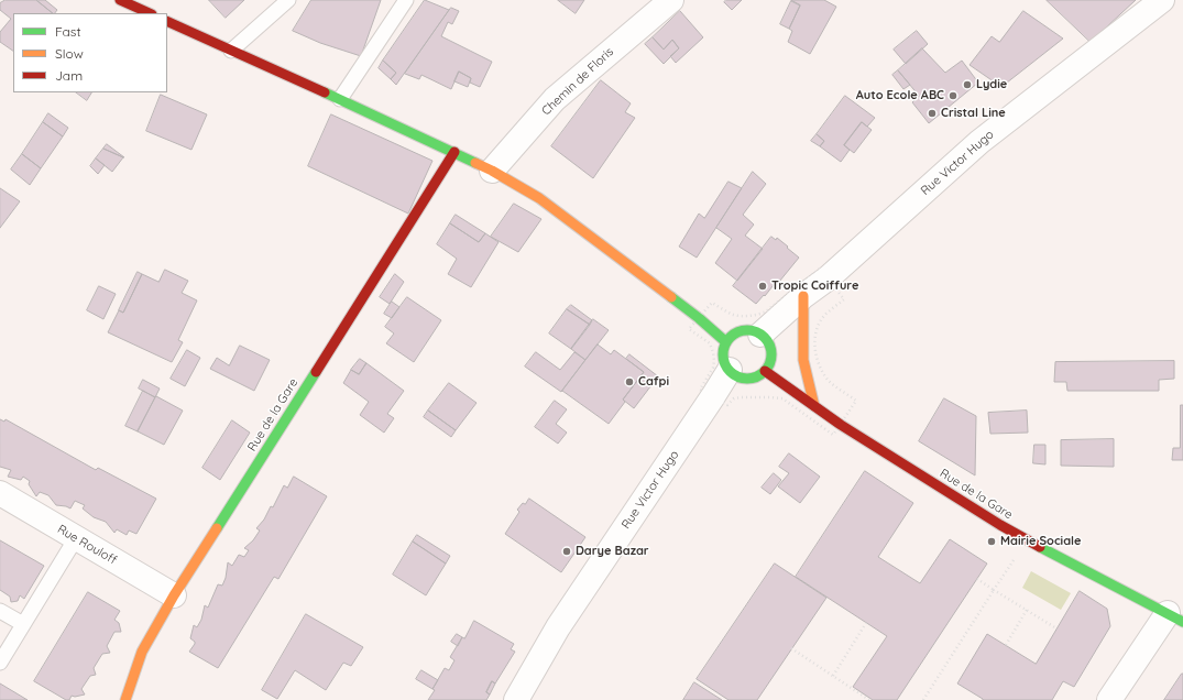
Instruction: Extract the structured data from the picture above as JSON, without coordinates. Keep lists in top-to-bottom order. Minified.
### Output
{"streets":{"street":["Chemin de Floris","Rue Victor Hugo","Rue de la Gare","Rue Rouloff"]},"crossings":[["Rue Victor Hugo","Rue de la Gare"],["Rue de la Gare","Rue Rouloff"]],"places":["Lydie","Auto Ecole ABC","Cristal Line","Tropic Coiffure","Cafpi","Mairie Sociale","Darye Bazar"],"legend":["Fast","Slow","Jam"]}
